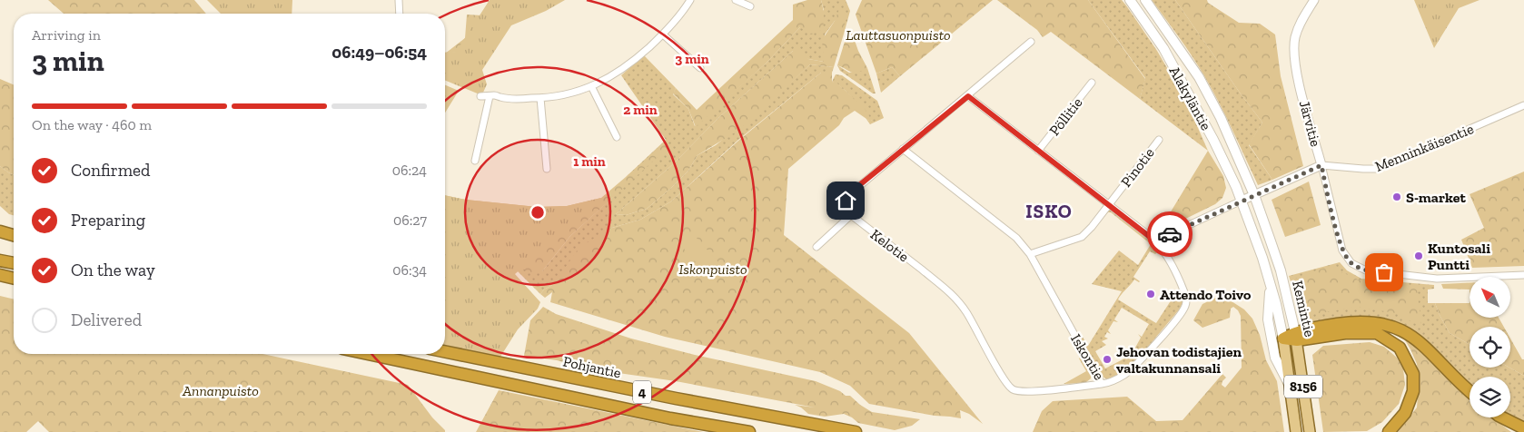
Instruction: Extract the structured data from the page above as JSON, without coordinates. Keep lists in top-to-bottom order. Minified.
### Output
{"streets":{"highway":["Pohjantie","4"],"main road":["Alakyläntie","Kemintie","8156"],"street":["Pöllitie","Järvitie","Menninkäisentie","Pinotie","Kelotie","Iskontie"]},"crossings":[["Alakyläntie","Järvitie"],["Alakyläntie","Kemintie"],["Järvitie","Menninkäisentie"],["Järvitie","Kemintie"],["Pinotie","Iskontie"],["Kelotie","Iskontie"]],"districts":["ISKO"],"parks":["Lauttasuonpuisto","Iskonpuisto","Annanpuisto"],"places":["S-market","Kuntosali Puntti","Attendo Toivo","Jehovan todistajien valtakunnansali"],"north":"top left","page":{"heading":["3 min","Arriving in","06:49–06:54"],"bar":"On the way · 460 m","list":[["Confirmed","06:24"],["Preparing","06:27"],["On the way","06:34"],"Delivered"]},"rings":["3 min","2 min","1 min"]}
